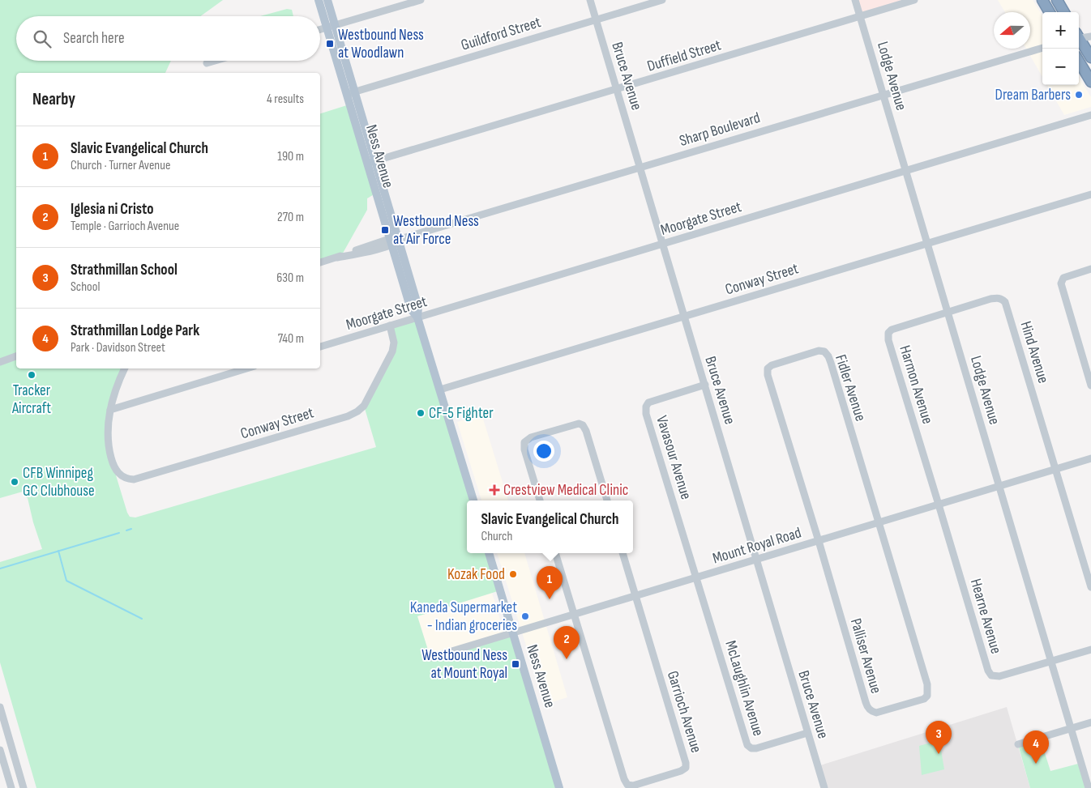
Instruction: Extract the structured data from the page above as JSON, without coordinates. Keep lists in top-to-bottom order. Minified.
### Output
{"streets":{"main road":["Ness Avenue"],"street":["Guildford Street","Duffield Street","Bruce Avenue","Lodge Avenue","Sharp Boulevard","Moorgate Street","Conway Street","Hind Avenue","Harmon Avenue","Fidler Avenue","Vavasour Avenue","Mount Royal Road","Hearne Avenue","Palliser Avenue","McLaughlin Avenue","Garrioch Avenue"]},"crossings":[["Guildford Street","Bruce Avenue"],["Guildford Street","Ness Avenue"],["Duffield Street","Bruce Avenue"],["Duffield Street","Lodge Avenue"],["Duffield Street","Ness Avenue"],["Bruce Avenue","Sharp Boulevard"],["Bruce Avenue","Moorgate Street"],["Bruce Avenue","Conway Street"],["Bruce Avenue","Vavasour Avenue"],["Bruce Avenue","Mount Royal Road"],["Bruce Avenue","McLaughlin Avenue"],["Lodge Avenue","Sharp Boulevard"],["Lodge Avenue","Moorgate Street"],["Lodge Avenue","Conway Street"],["Lodge Avenue","Hind Avenue"],["Lodge Avenue","Harmon Avenue"],["Lodge Avenue","Mount Royal Road"],["Lodge Avenue","Hearne Avenue"],["Sharp Boulevard","Ness Avenue"],["Ness Avenue","Moorgate Street"],["Ness Avenue","Conway Street"],["Ness Avenue","Mount Royal Road"],["Moorgate Street","Conway Street"],["Hind Avenue","Harmon Avenue"],["Hind Avenue","Mount Royal Road"],["Harmon Avenue","Mount Royal Road"],["Harmon Avenue","Hearne Avenue"],["Fidler Avenue","Mount Royal Road"],["Fidler Avenue","Palliser Avenue"],["Vavasour Avenue","Mount Royal Road"],["Vavasour Avenue","McLaughlin Avenue"],["Mount Royal Road","Hearne Avenue"],["Mount Royal Road","Palliser Avenue"],["Mount Royal Road","McLaughlin Avenue"],["Mount Royal Road","Garrioch Avenue"]],"places":{"transit":["Westbound Ness at Woodlawn","Westbound Ness at Air Force","Westbound Ness at Mount Royal"],"other":["Dream Barbers","Tracker Aircraft","CF-5 Fighter","CFB Winnipeg GC Clubhouse","Kozak Food","Kaneda Supermarket - Indian groceries"],"health":["Crestview Medical Clinic"]},"north":"left","page":{"map_buttons":["+","−"],"search":"Search here","heading":["Nearby","4 results"],"list":[{"mark":"1","name":"Slavic Evangelical Church","note":"Church · Turner Avenue","value":"190 m"},{"mark":"2","name":"Iglesia ni Cristo","note":"Temple · Garrioch Avenue","value":"270 m"},{"mark":"3","name":"Strathmillan School","note":"School","value":"630 m"},{"mark":"4","name":"Strathmillan Lodge Park","note":"Park · Davidson Street","value":"740 m"}],"popup":["Slavic Evangelical Church","Church"],"pins":["1","2","3","4"]}}
